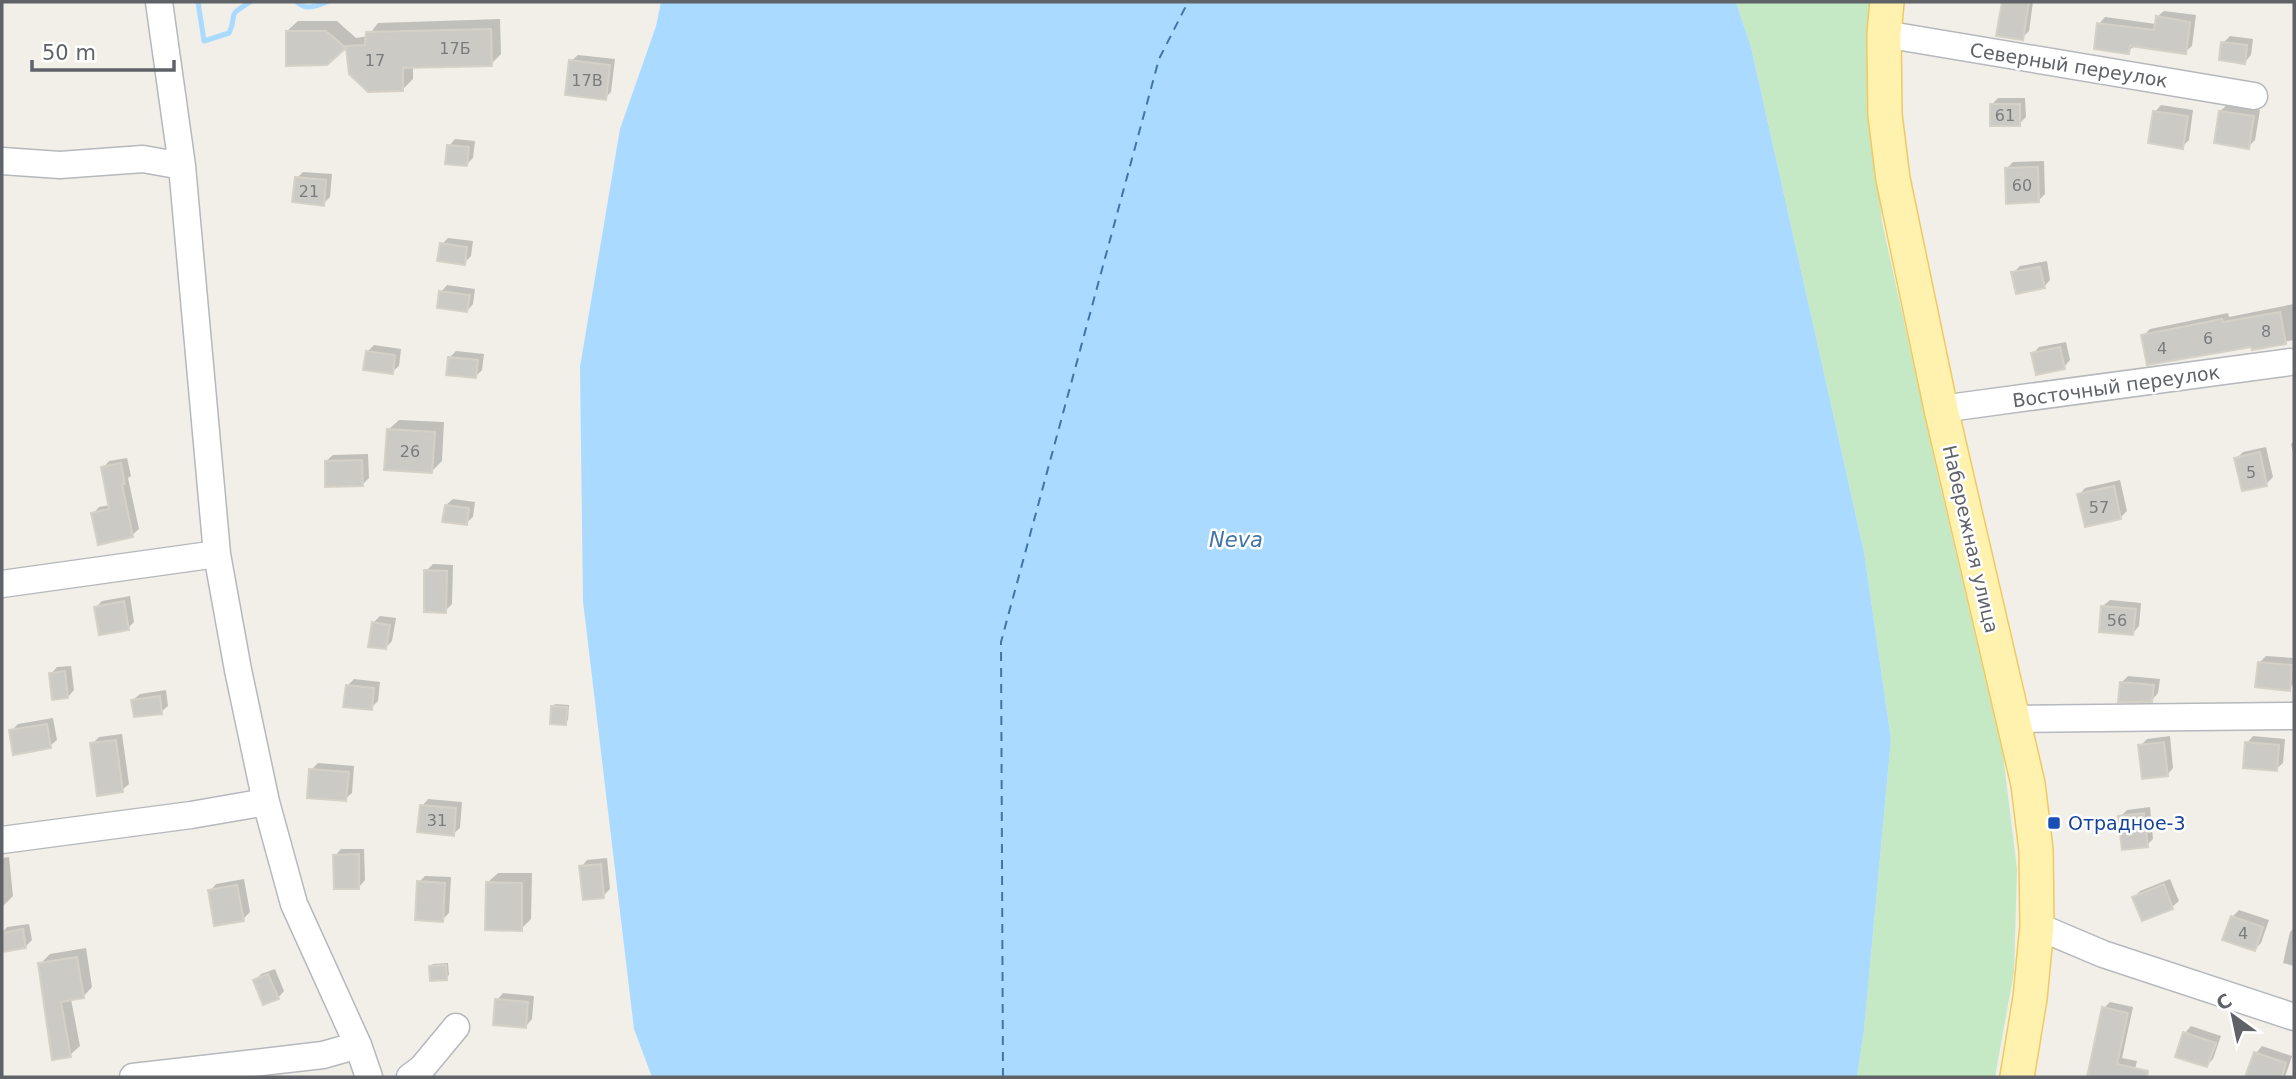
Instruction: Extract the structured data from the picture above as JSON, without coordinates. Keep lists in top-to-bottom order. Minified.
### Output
{"streets":{"main road":["Набережная улица"],"street":["Северный переулок","Восточный переулок"]},"crossings":[["Северный переулок","Набережная улица"],["Восточный переулок","Набережная улица"]],"water":["Neva"],"places":{"transit":["Отрадное-3"]},"house_numbers":["17Б","17","17В","61","60","21","8","6","4","26","5","57","56","31","4"],"scale_bar":"50 m","north":"top left"}
